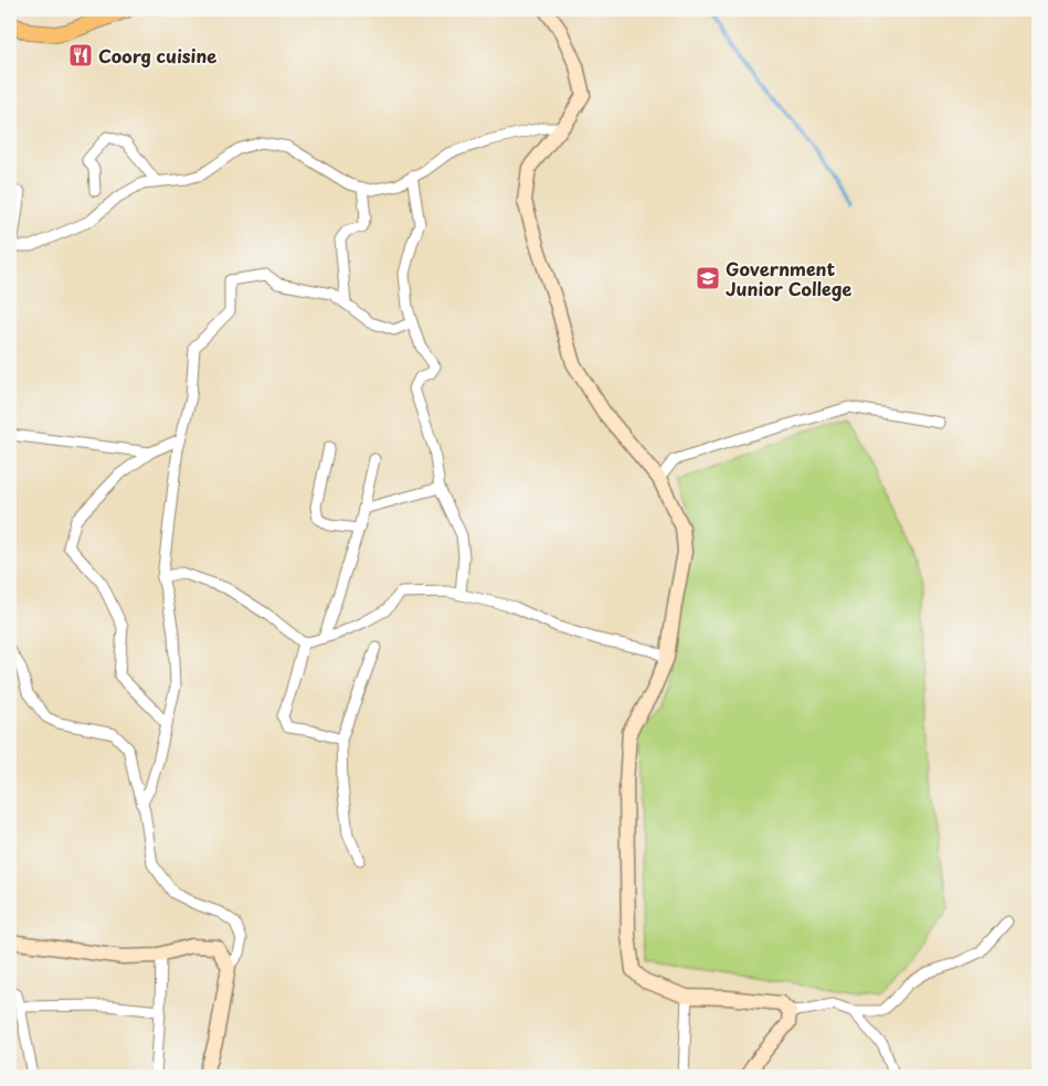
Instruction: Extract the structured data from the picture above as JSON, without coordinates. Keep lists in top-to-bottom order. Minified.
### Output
{"places":{"restaurant":["Coorg cuisine"],"school or university":["Government Junior College"]}}
